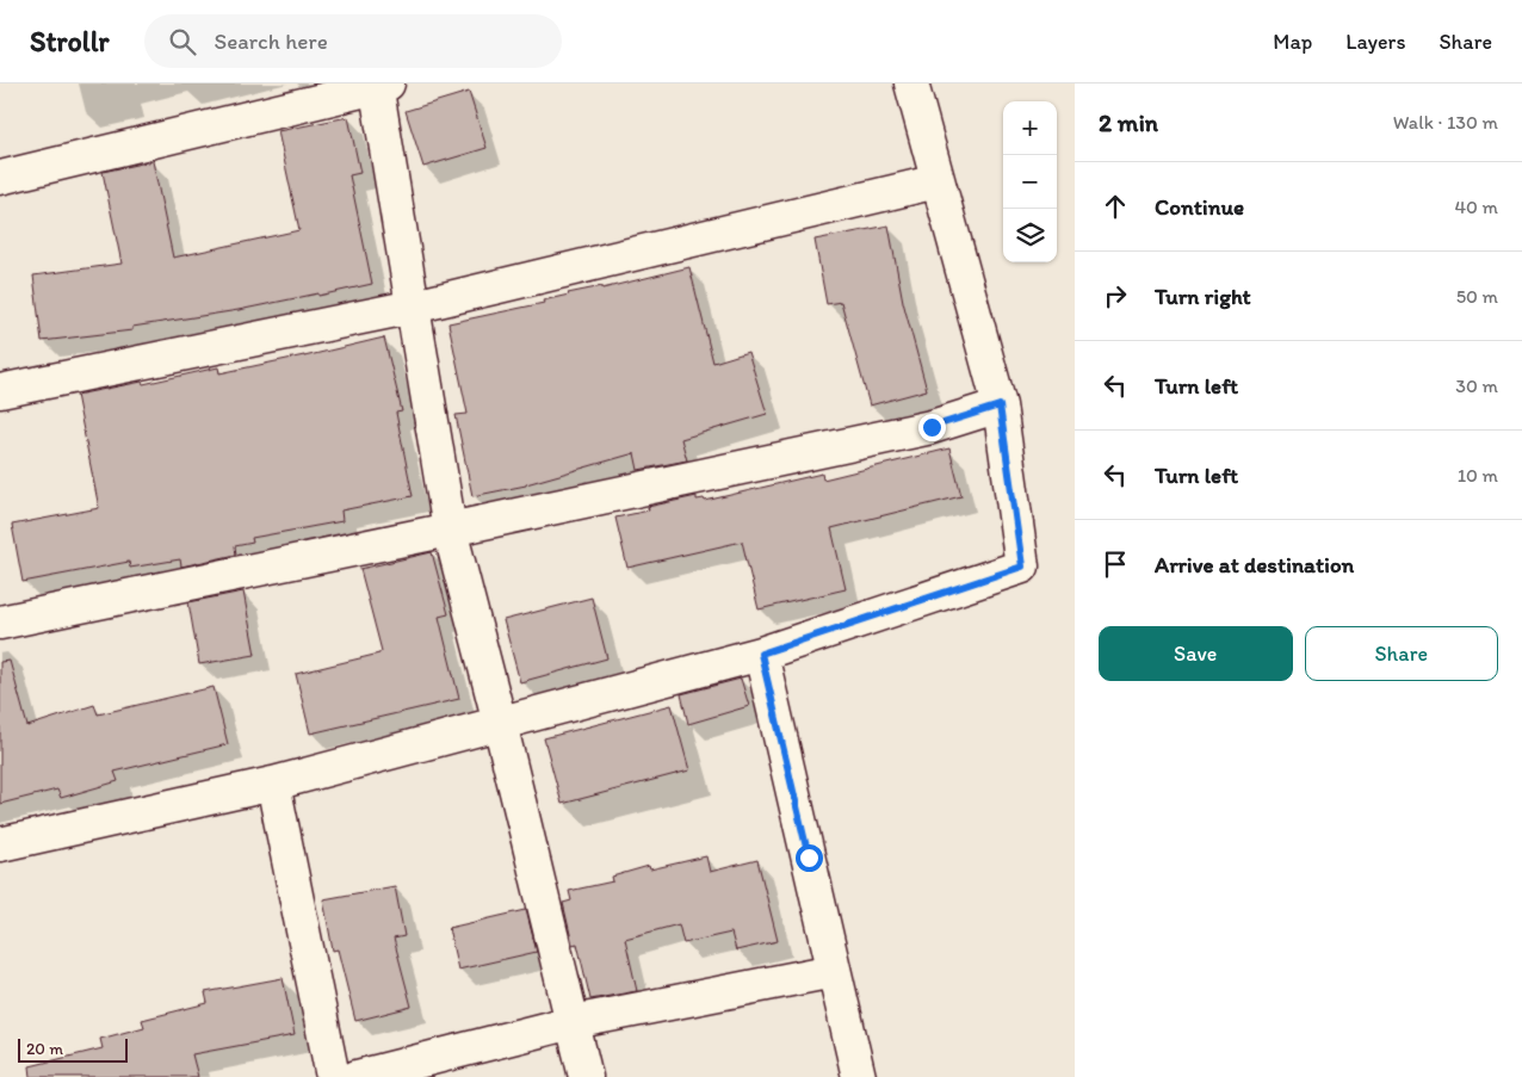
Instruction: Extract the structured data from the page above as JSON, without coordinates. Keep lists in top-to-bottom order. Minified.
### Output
{"scale_bar":"20 m","page":{"header":"Strollr","search":"Search here","nav":["Map","Layers","Share"],"heading":["2 min","Walk · 130 m"],"map_buttons":["+","−"],"list":[["Continue","40 m"],["Turn right","50 m"],["Turn left","30 m"],["Turn left","10 m"],"Arrive at destination"],"buttons":["Save","Share"],"scale":"20 m"}}
